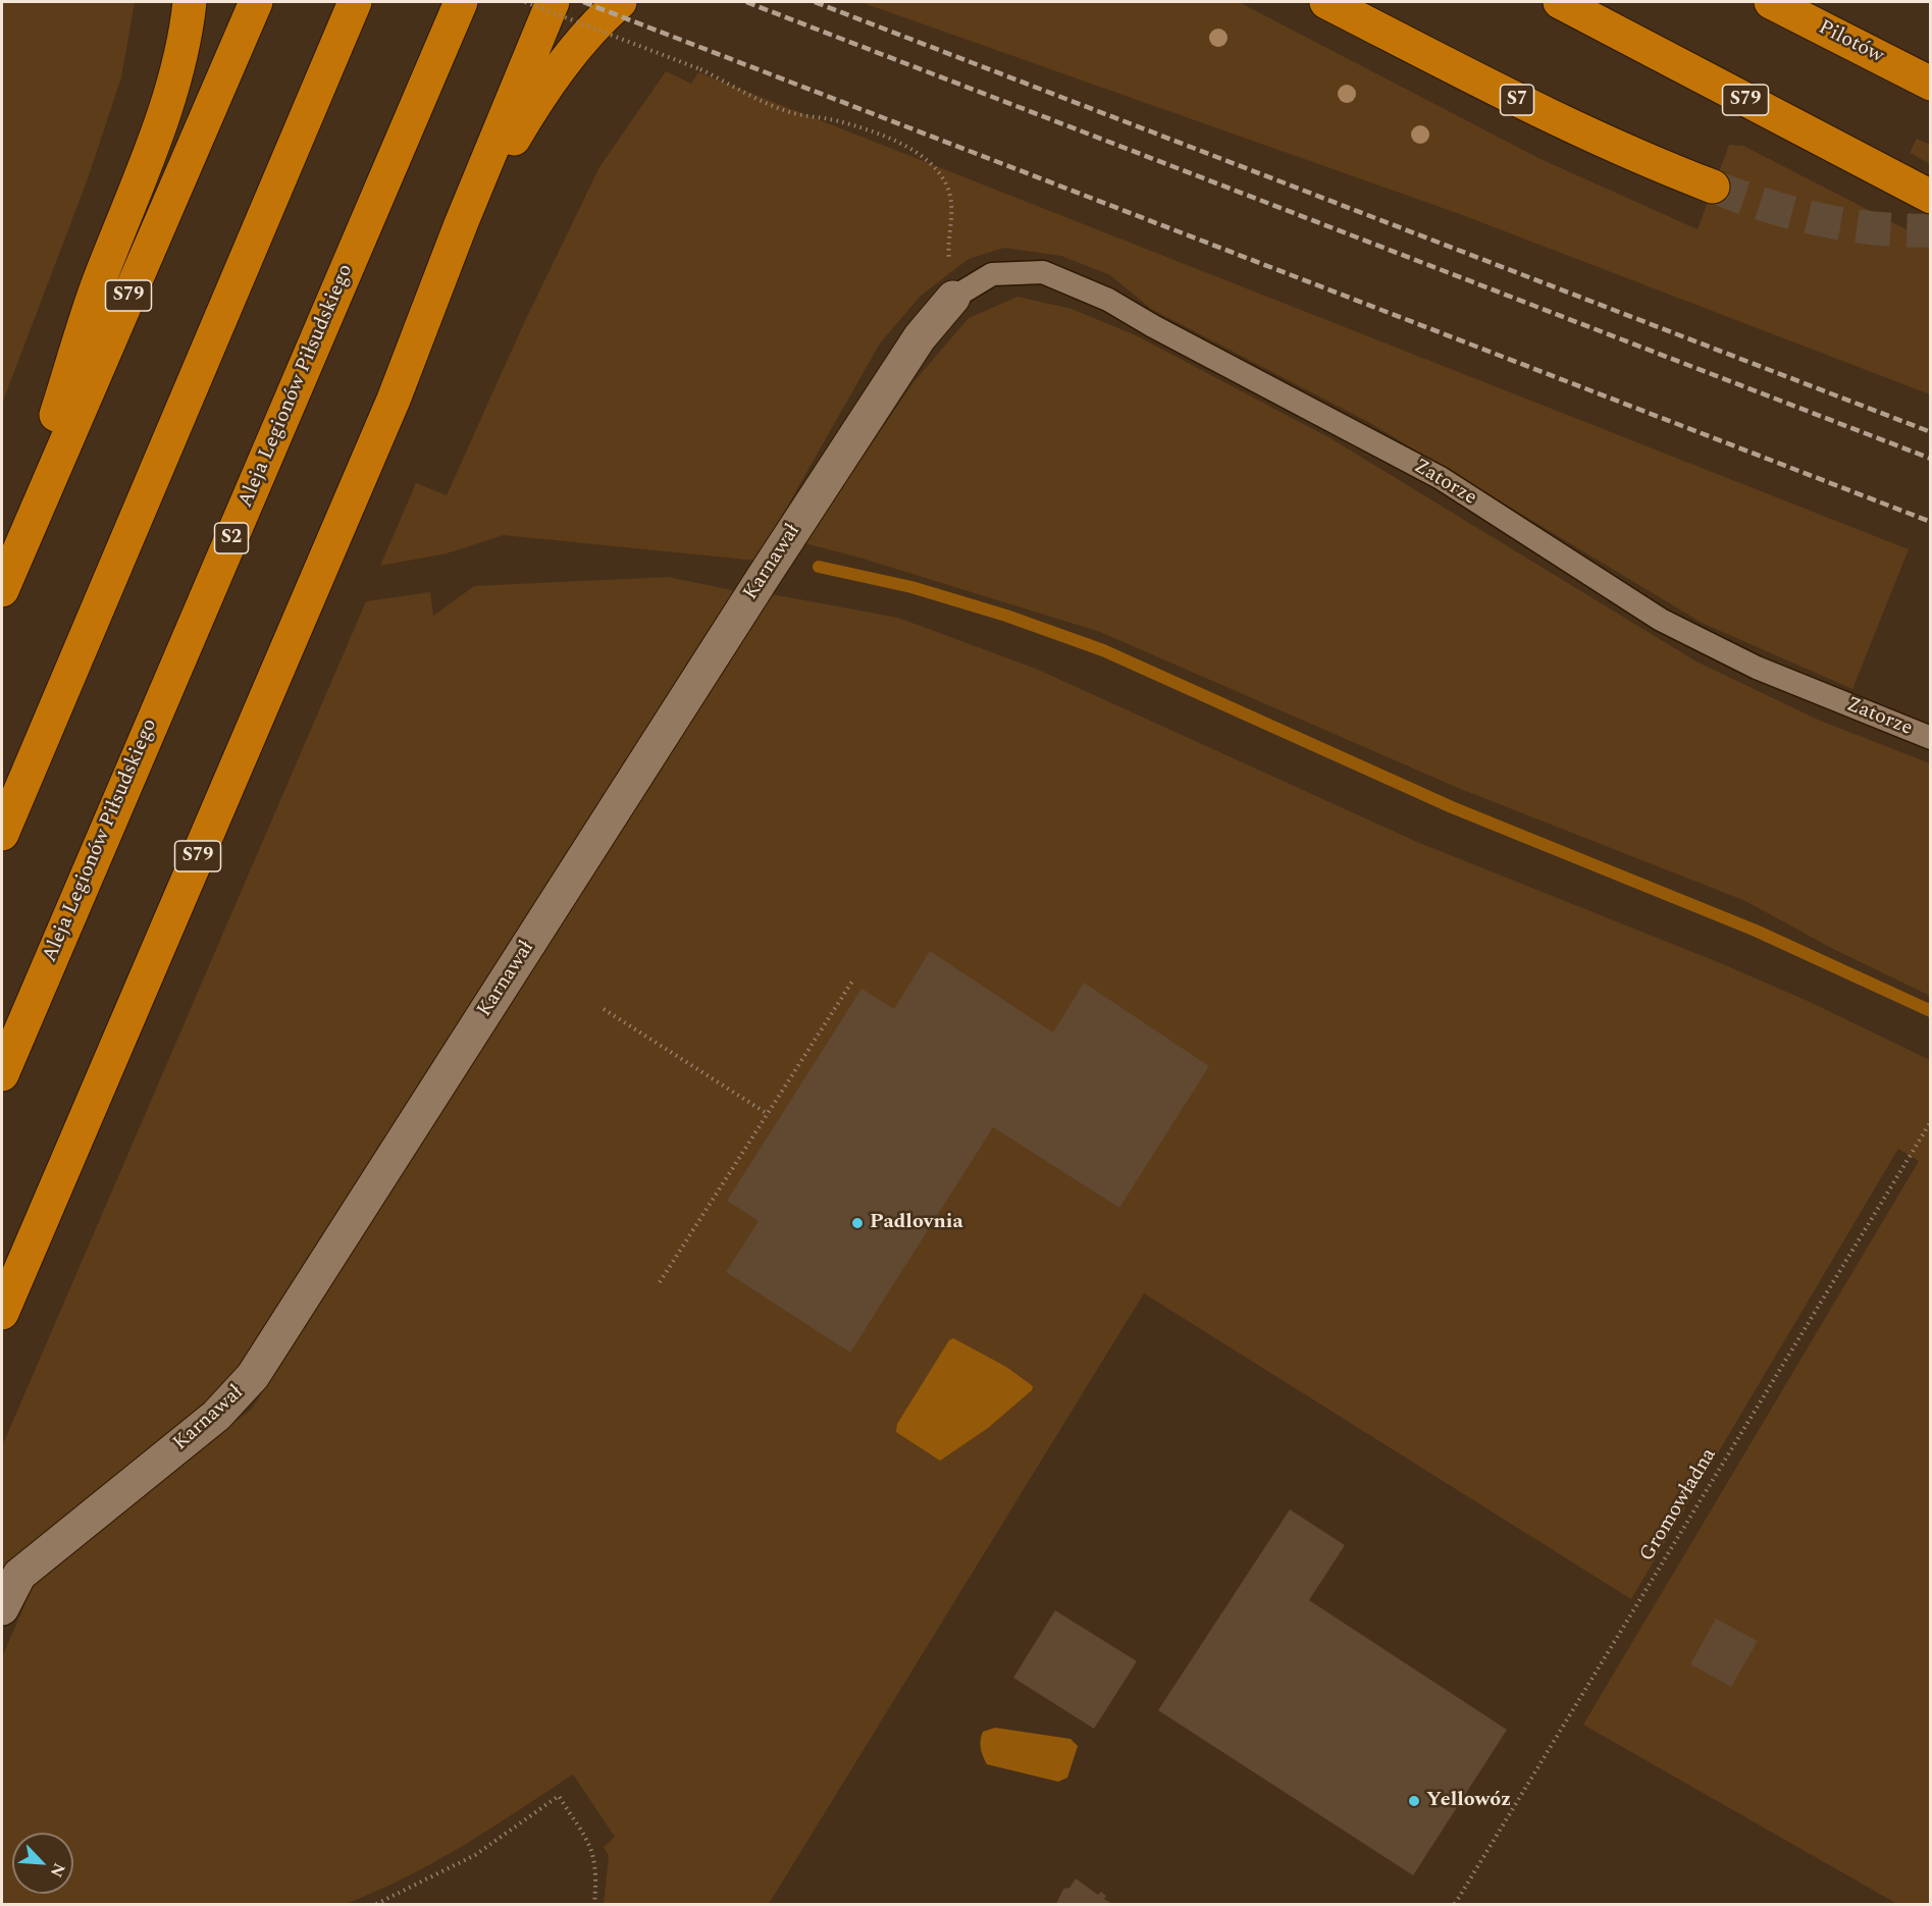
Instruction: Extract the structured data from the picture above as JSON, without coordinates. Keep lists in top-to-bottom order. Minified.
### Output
{"streets":{"highway":["Pilotów","S7","S79","Aleja Legionów Piłsudskiego","S2"],"street":["Karnawał"],"lane":["Zatorze"],"path":["Gromowładna"]},"crossings":[["Zatorze","Karnawał"]],"places":["Padlovnia","Yellowóz"],"north":"bottom right"}
